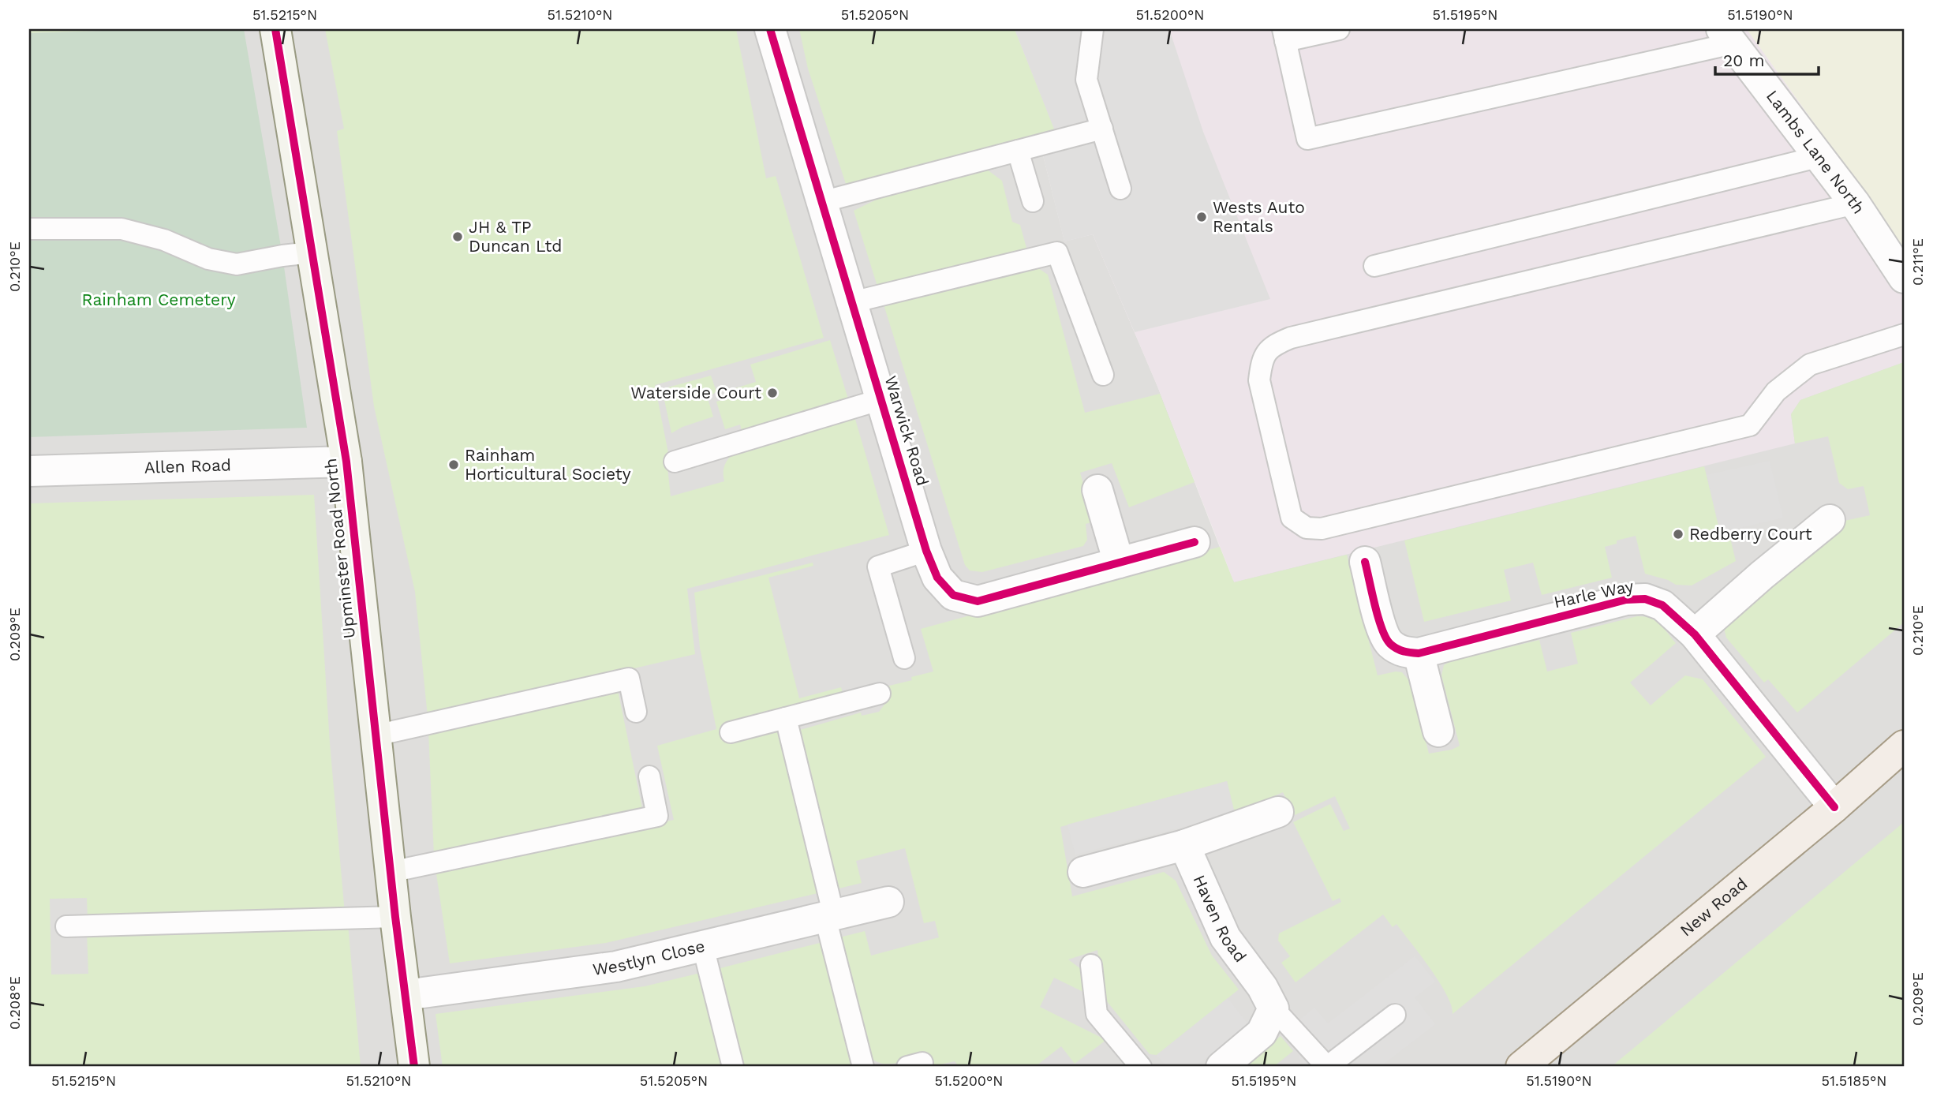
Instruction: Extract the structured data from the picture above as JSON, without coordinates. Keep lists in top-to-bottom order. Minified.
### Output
{"streets":{"main road":["New Road"],"street":["Lambs Lane North","Warwick Road","Allen Road","Upminster Road North","Harle Way","Haven Road","Westlyn Close"]},"crossings":[["Allen Road","Upminster Road North"],["Upminster Road North","Westlyn Close"],["Harle Way","New Road"]],"parks":["Rainham Cemetery"],"places":["Wests Auto Rentals","JH & TP Duncan Ltd","Waterside Court","Rainham Horticultural Society","Redberry Court"],"scale_bar":"20 m","coordinates":["51.5215°N","51.5210°N","51.5205°N","51.5200°N","51.5195°N","51.5190°N","0.211°E","0.210°E","0.209°E","0.208°E","51.5185°N"]}
